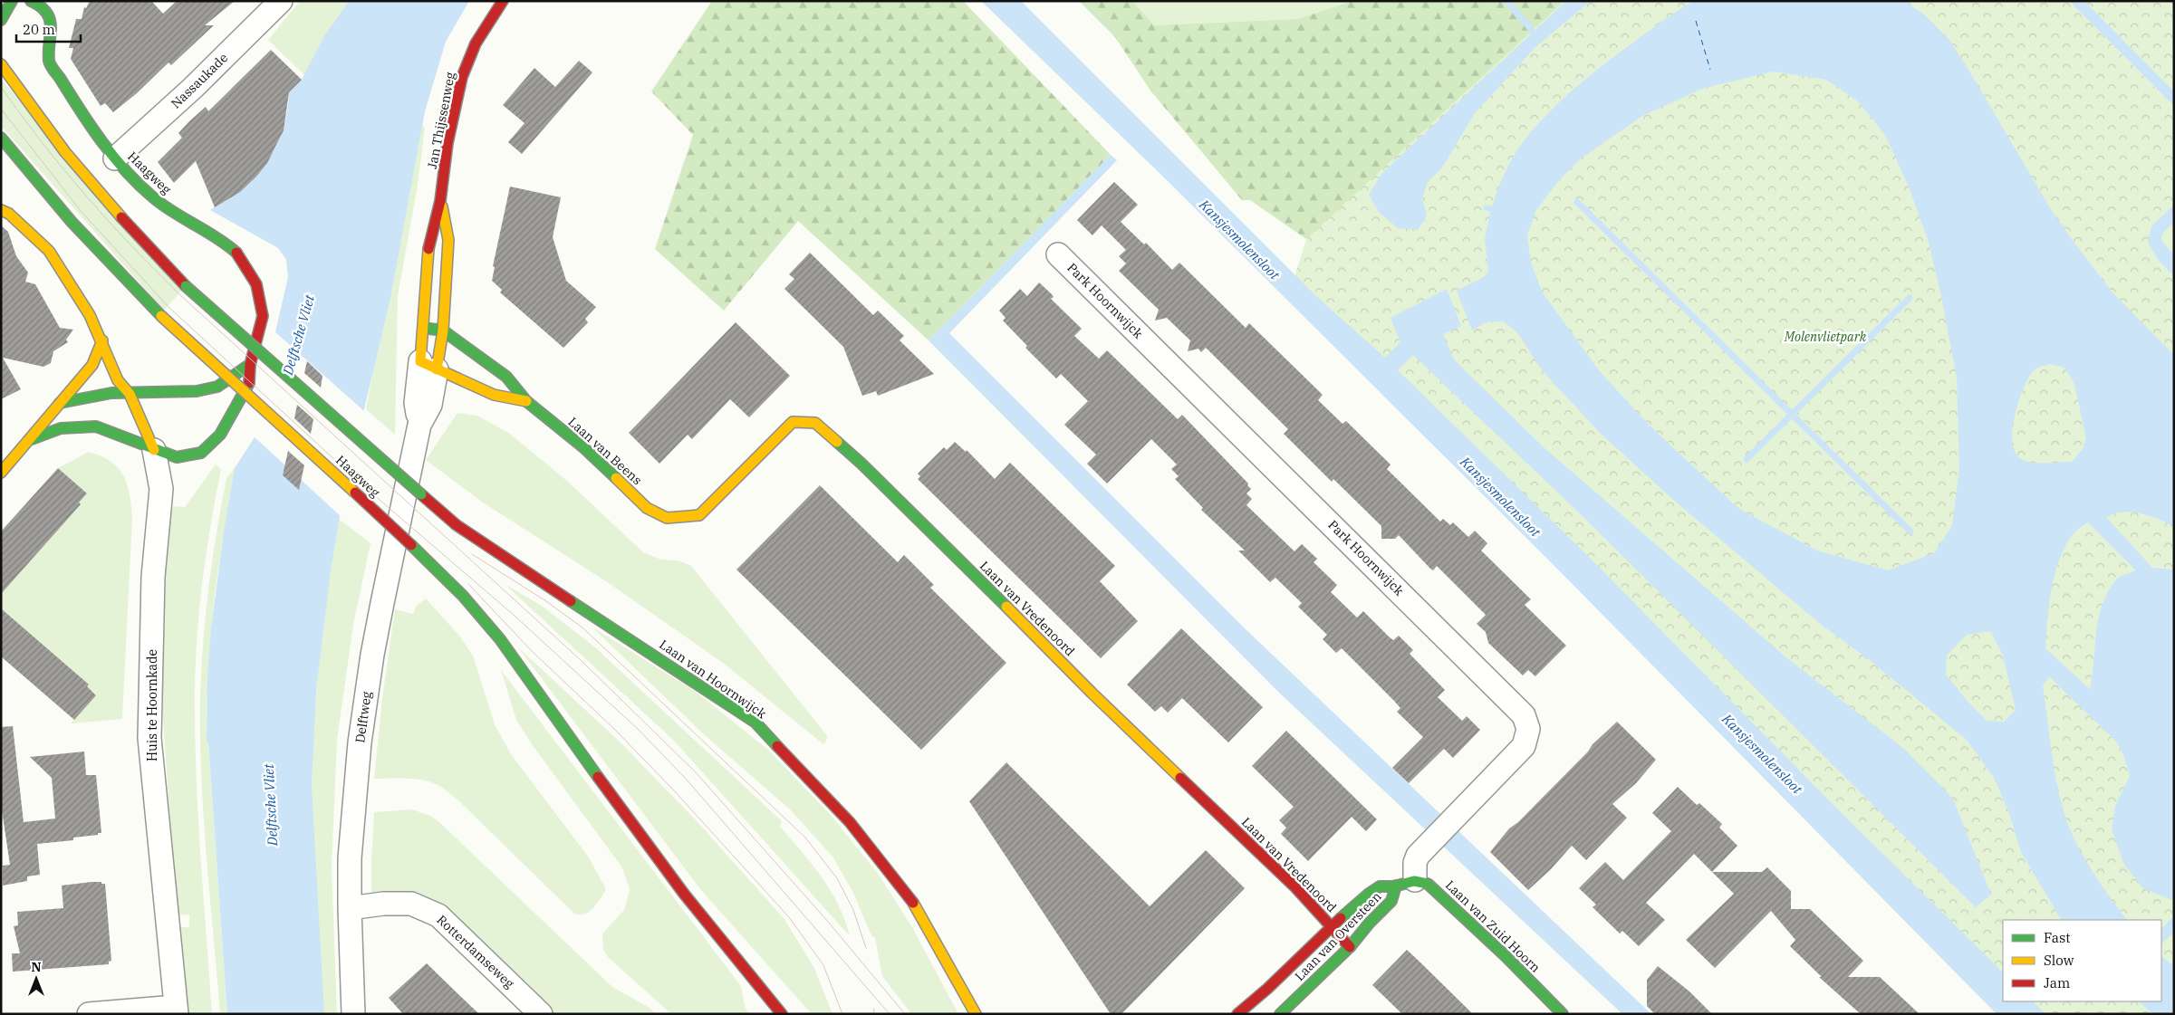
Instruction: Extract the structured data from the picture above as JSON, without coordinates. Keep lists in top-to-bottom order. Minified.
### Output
{"streets":{"street":["Nassaukade","Jan Thijssenweg","Haagweg","Park Hoornwijck","Laan van Beens","Laan van Vredenoord","Laan van Hoornwijck","Huis te Hoornkade","Delftweg","Laan van Zuid Hoorn","Laan van Oversteen","Rotterdamseweg"]},"crossings":[["Nassaukade","Haagweg"],["Jan Thijssenweg","Laan van Beens"],["Jan Thijssenweg","Delftweg"],["Haagweg","Huis te Hoornkade"],["Park Hoornwijck","Laan van Zuid Hoorn"],["Park Hoornwijck","Laan van Oversteen"],["Laan van Beens","Laan van Vredenoord"],["Laan van Beens","Delftweg"],["Laan van Vredenoord","Laan van Oversteen"],["Delftweg","Rotterdamseweg"],["Laan van Zuid Hoorn","Laan van Oversteen"]],"water":["Kansjesmolensloot","Delftsche Vliet"],"parks":["Molenvlietpark"],"legend":["Fast","Slow","Jam"],"scale_bar":"20 m","north":"top"}
